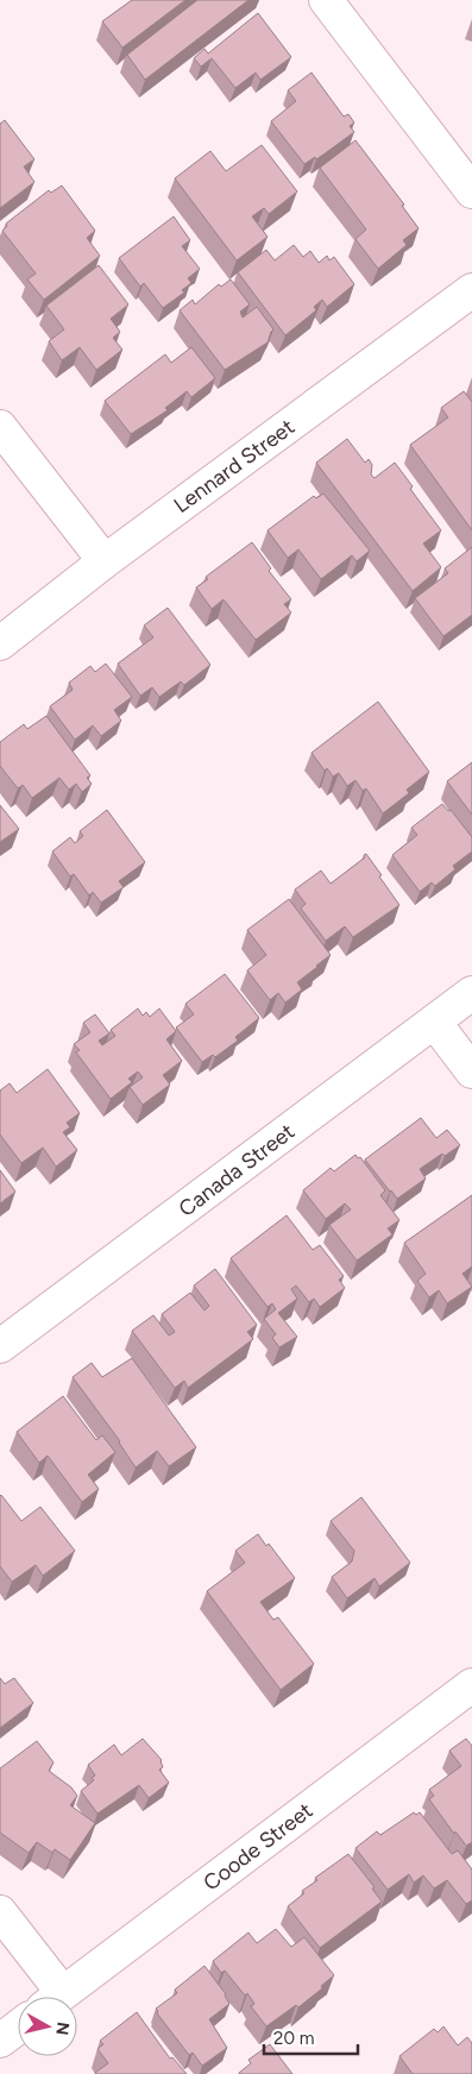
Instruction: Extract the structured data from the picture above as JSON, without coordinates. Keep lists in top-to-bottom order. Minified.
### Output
{"streets":{"street":["Lennard Street","Canada Street","Coode Street"]},"scale_bar":"20 m","north":"right"}
